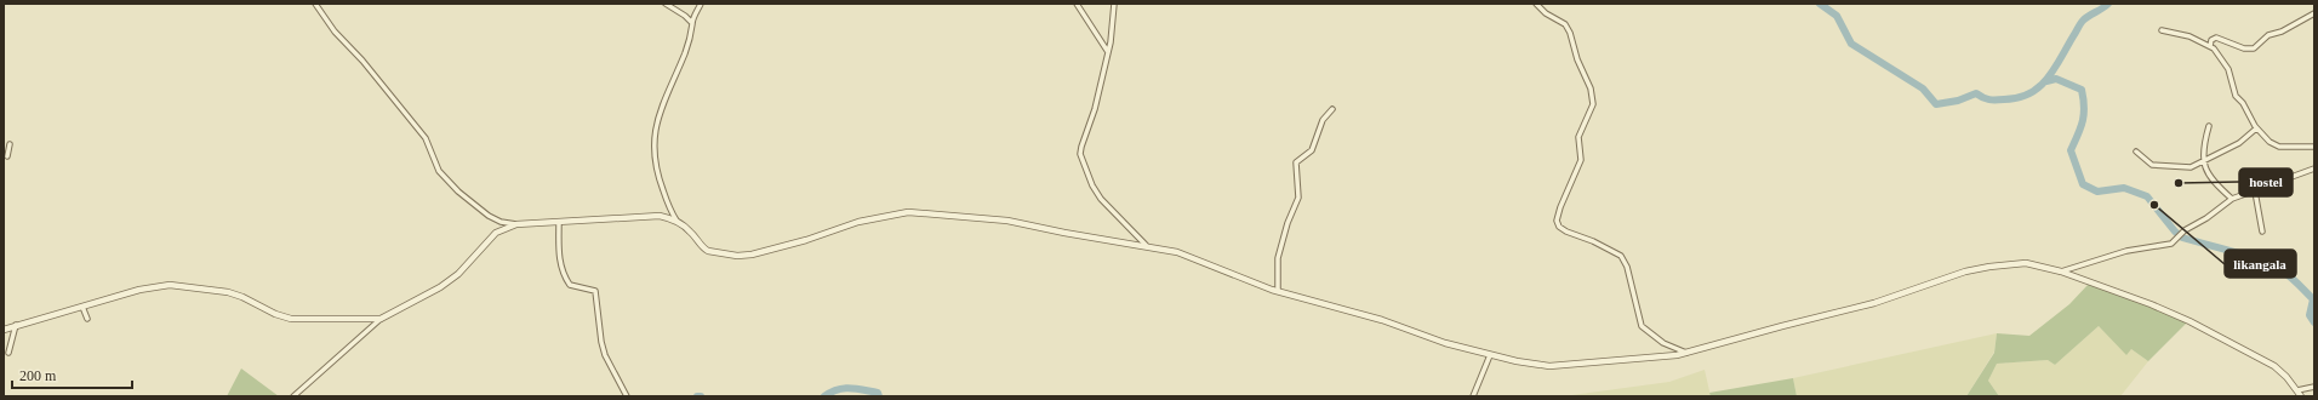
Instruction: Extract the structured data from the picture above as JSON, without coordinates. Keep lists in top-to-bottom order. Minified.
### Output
{"places":["hostel","likangala"],"scale_bar":"200 m"}
